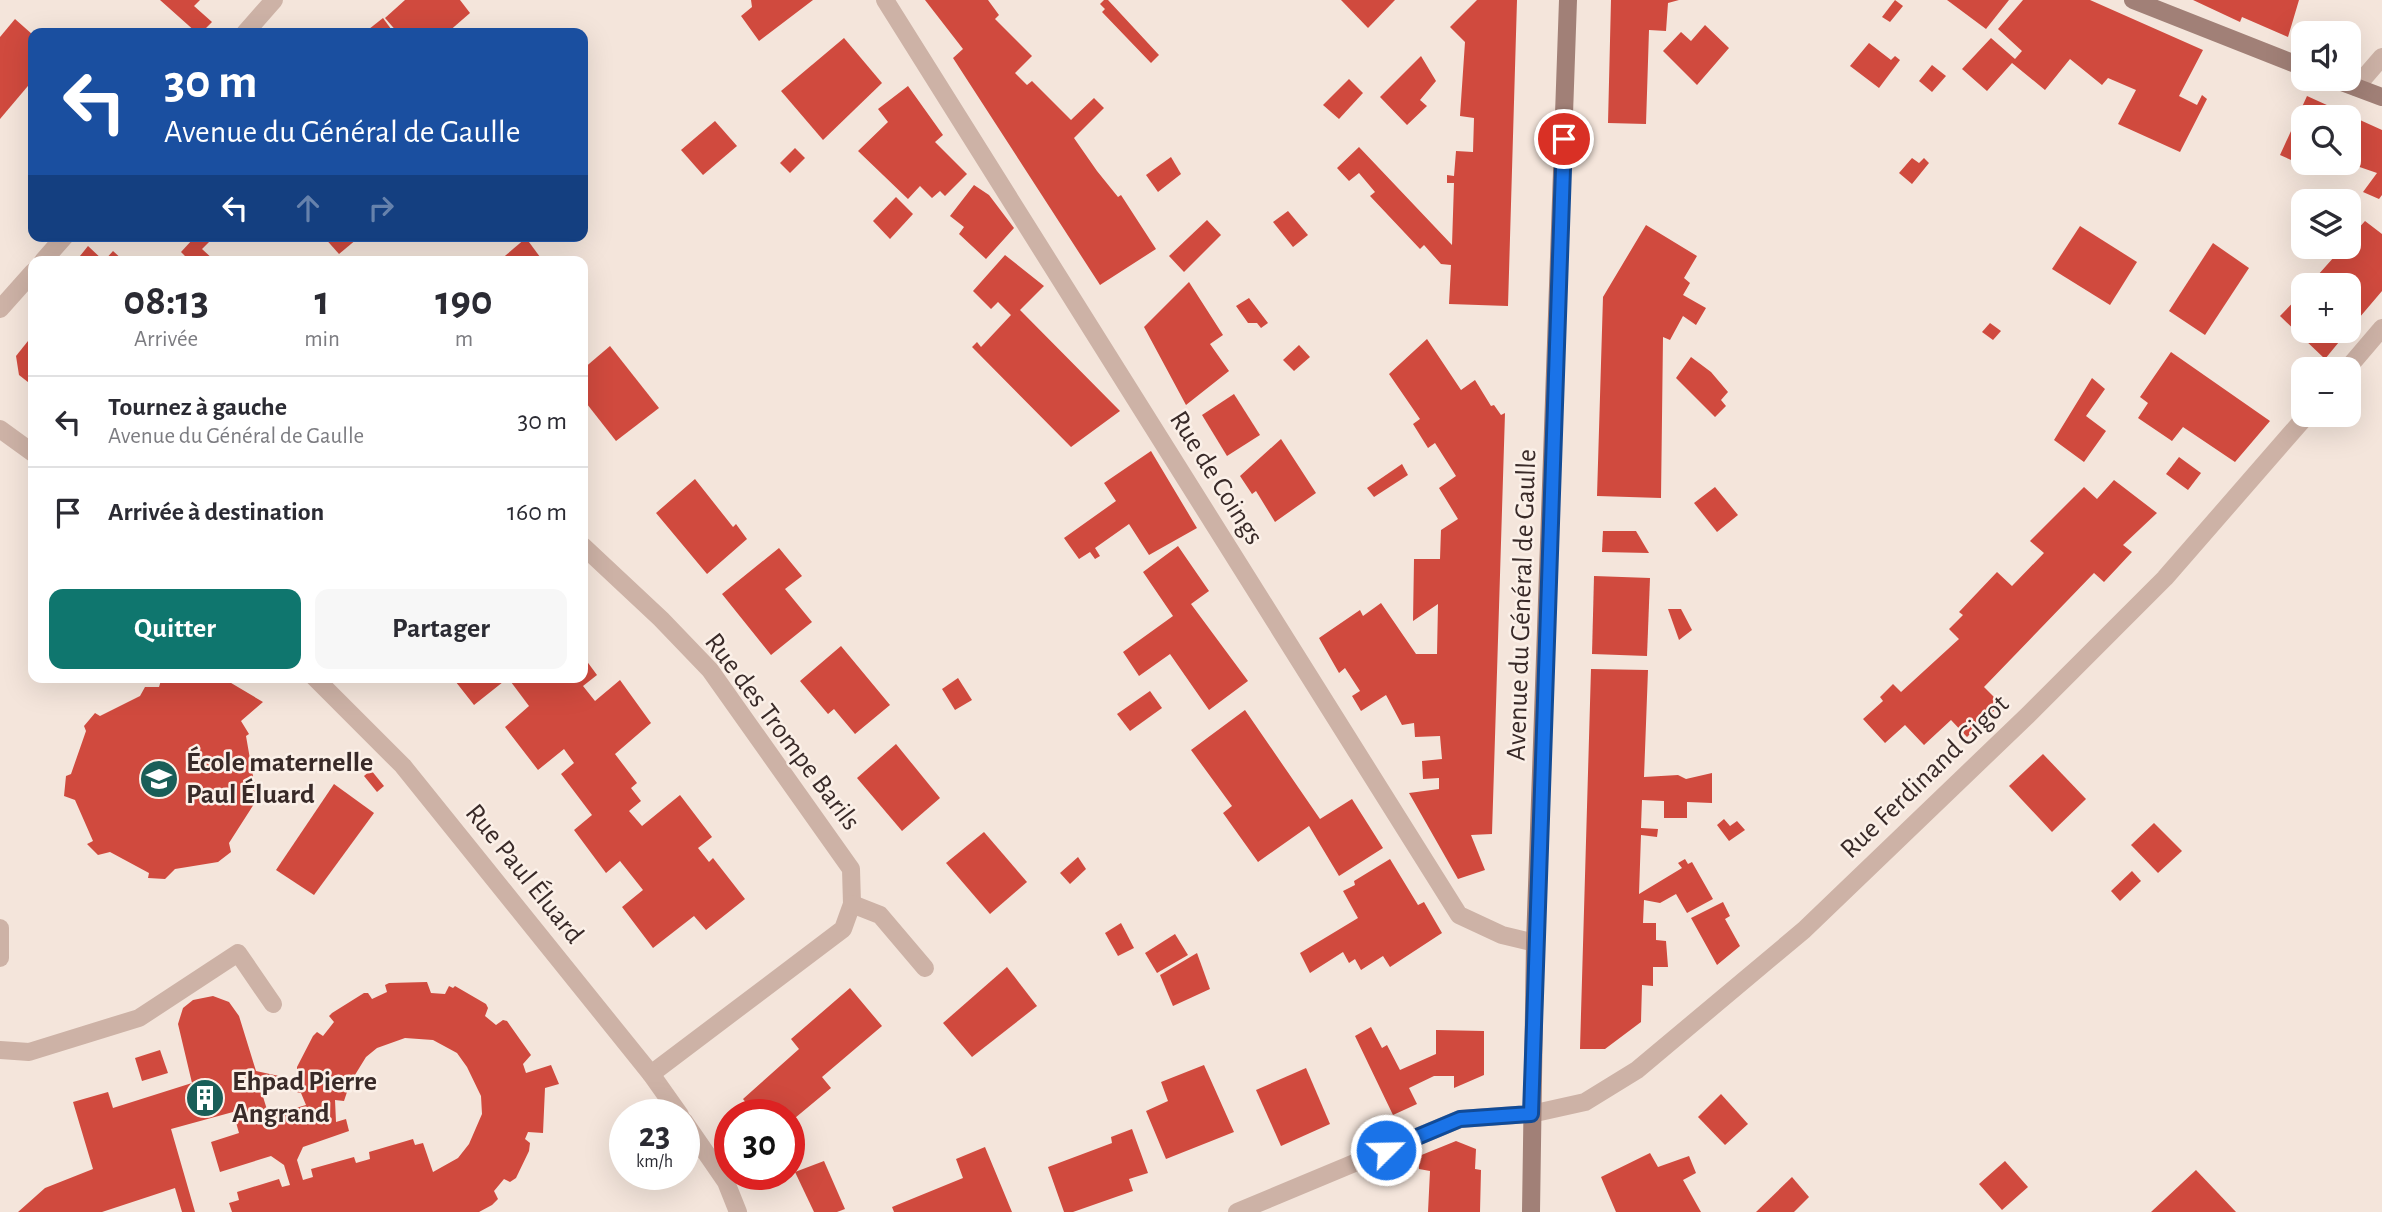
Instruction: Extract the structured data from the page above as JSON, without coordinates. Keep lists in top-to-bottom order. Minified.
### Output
{"streets":{"main road":["Avenue du Général de Gaulle"],"street":["Rue de Coings","Rue des Trompe Barils","Rue Ferdinand Gigot","Rue Paul Éluard"]},"crossings":[["Rue de Coings","Avenue du Général de Gaulle"],["Avenue du Général de Gaulle","Rue Ferdinand Gigot"],["Rue des Trompe Barils","Rue Paul Éluard"]],"places":{"school or university":["École maternelle Paul Éluard"],"building":["Ehpad Pierre Angrand"]},"page":{"map_buttons":["+","−"],"turn":["30 m","Avenue du Général de Gaulle"],"eta":["08:13","Arrivée","1","min","190","m"],"list":[{"name":"Tournez à gauche","note":"Avenue du Général de Gaulle","value":"30 m"},{"name":"Arrivée à destination","value":"160 m"}],"buttons":["Quitter","Partager"],"speed":"23 km/h","limit":"30"}}
